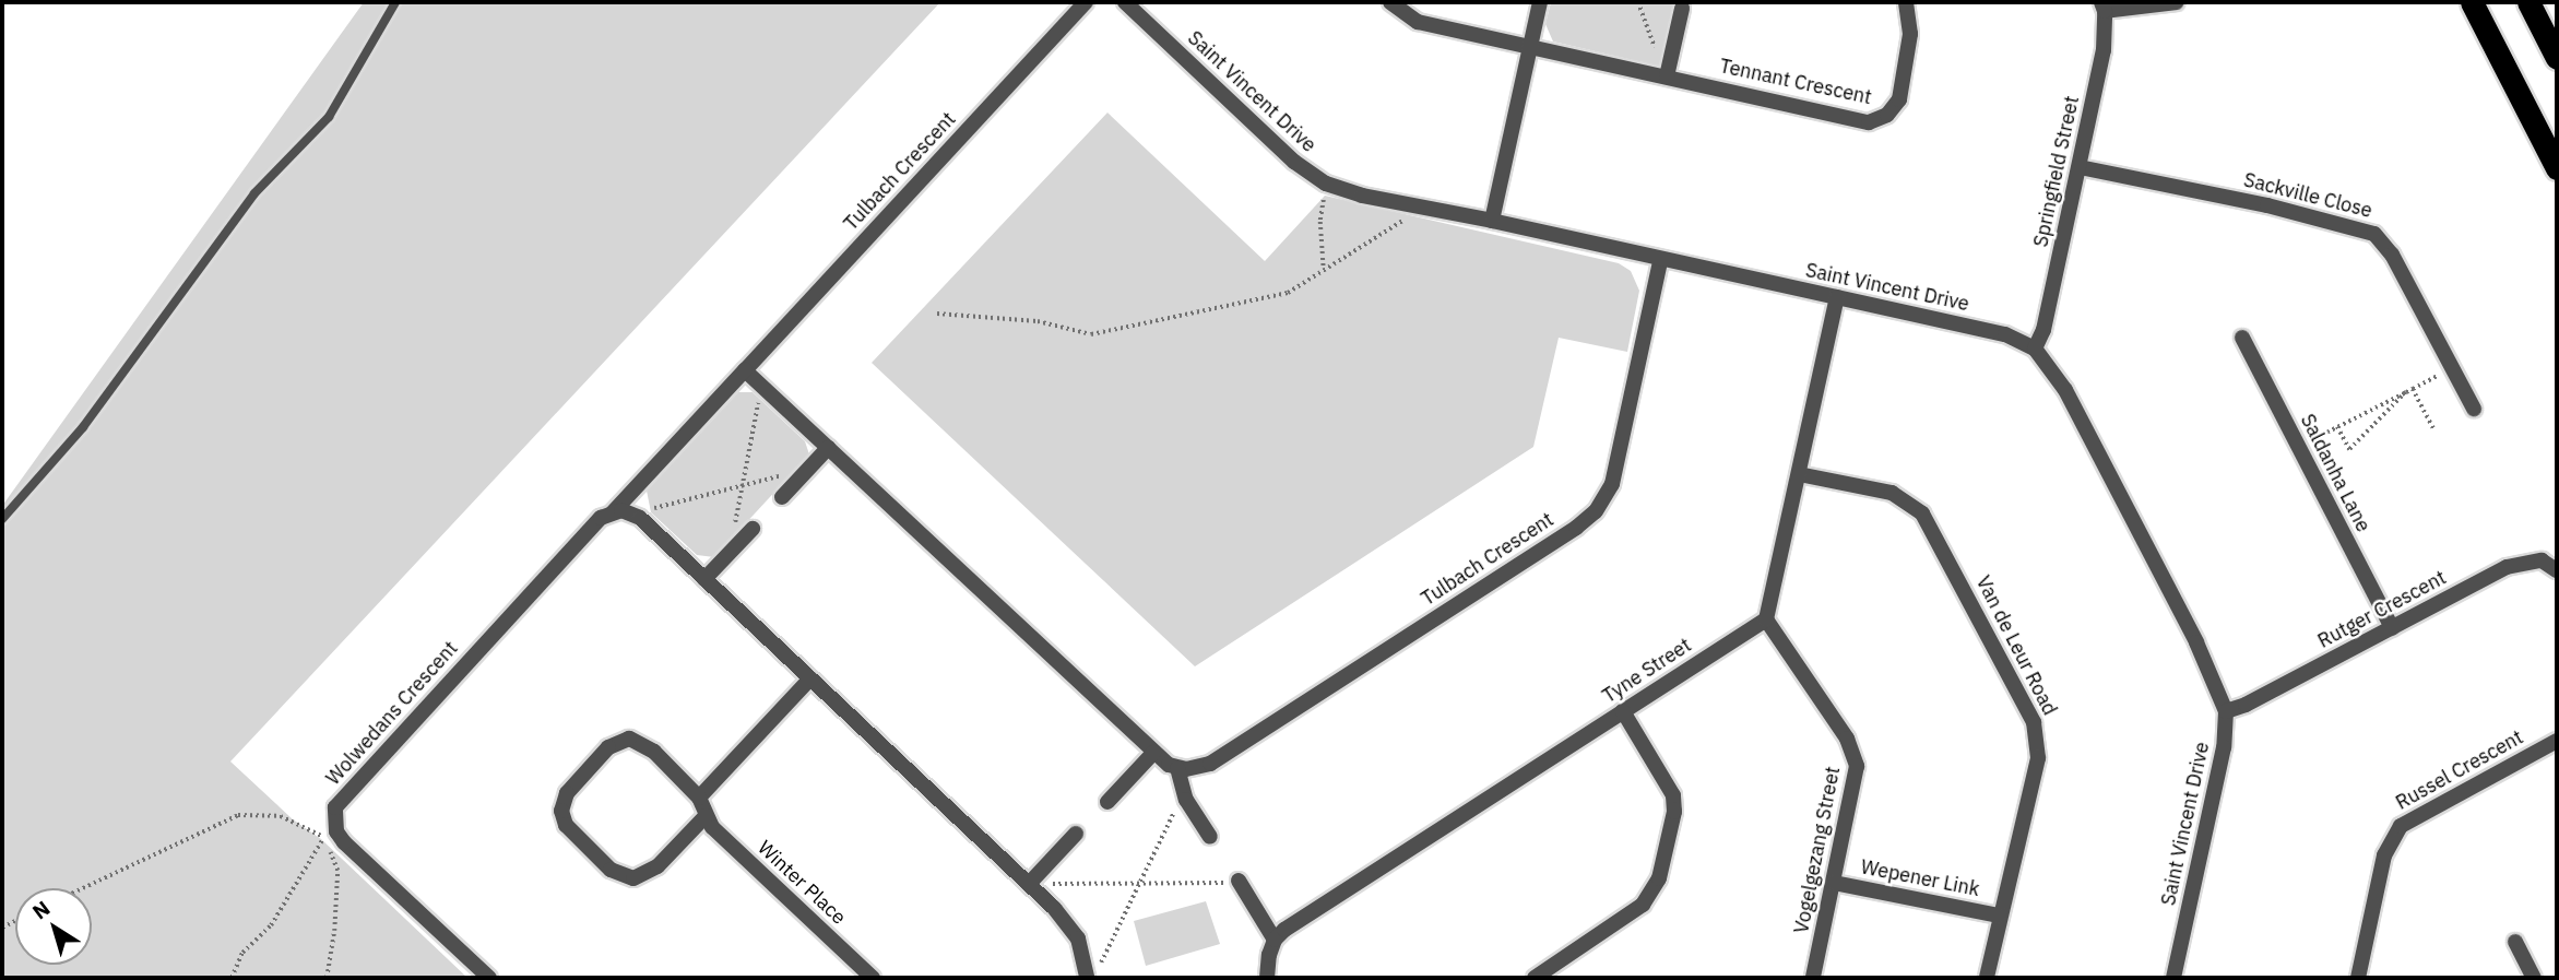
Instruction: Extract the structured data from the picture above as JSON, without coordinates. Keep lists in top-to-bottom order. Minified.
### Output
{"streets":{"street":["Tennant Crescent","Saint Vincent Drive","Tulbach Crescent","Springfield Street","Sackville Close","Saldanha Lane","Rutger Crescent","Van de Leur Road","Tyne Street","Wolwedans Crescent","Russel Crescent","Vogelgezang Street","Wepener Link","Winter Place"]},"crossings":[["Saint Vincent Drive","Tulbach Crescent"],["Saint Vincent Drive","Springfield Street"],["Saint Vincent Drive","Rutger Crescent"],["Tulbach Crescent","Wolwedans Crescent"],["Springfield Street","Sackville Close"],["Saldanha Lane","Rutger Crescent"],["Van de Leur Road","Wepener Link"],["Tyne Street","Vogelgezang Street"],["Vogelgezang Street","Wepener Link"]],"north":"top left"}
